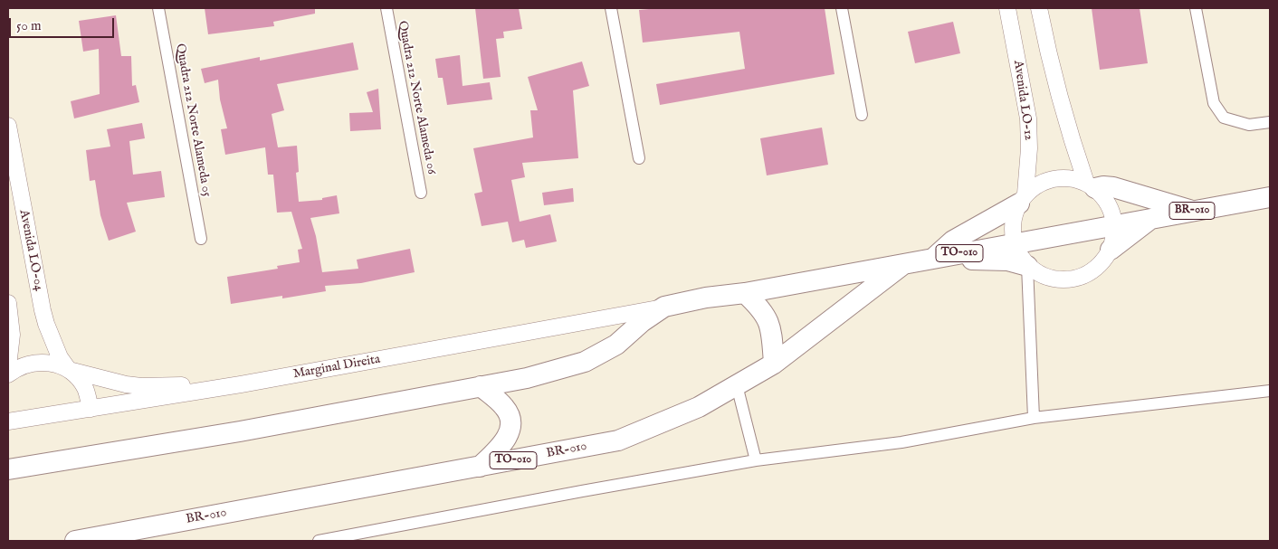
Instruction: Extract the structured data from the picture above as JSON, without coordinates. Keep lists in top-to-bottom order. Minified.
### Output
{"streets":{"highway":["BR-010","TO-010"],"street":["Quadra 212 Norte Alameda 06","Avenida LO-12","Quadra 212 Norte Alameda 05","Avenida LO-04","Marginal Direita"]},"crossings":[["Avenida LO-12","TO-010"],["BR-010","TO-010"],["Avenida LO-04","Marginal Direita"],["TO-010","Marginal Direita"]],"scale_bar":"50 m"}
